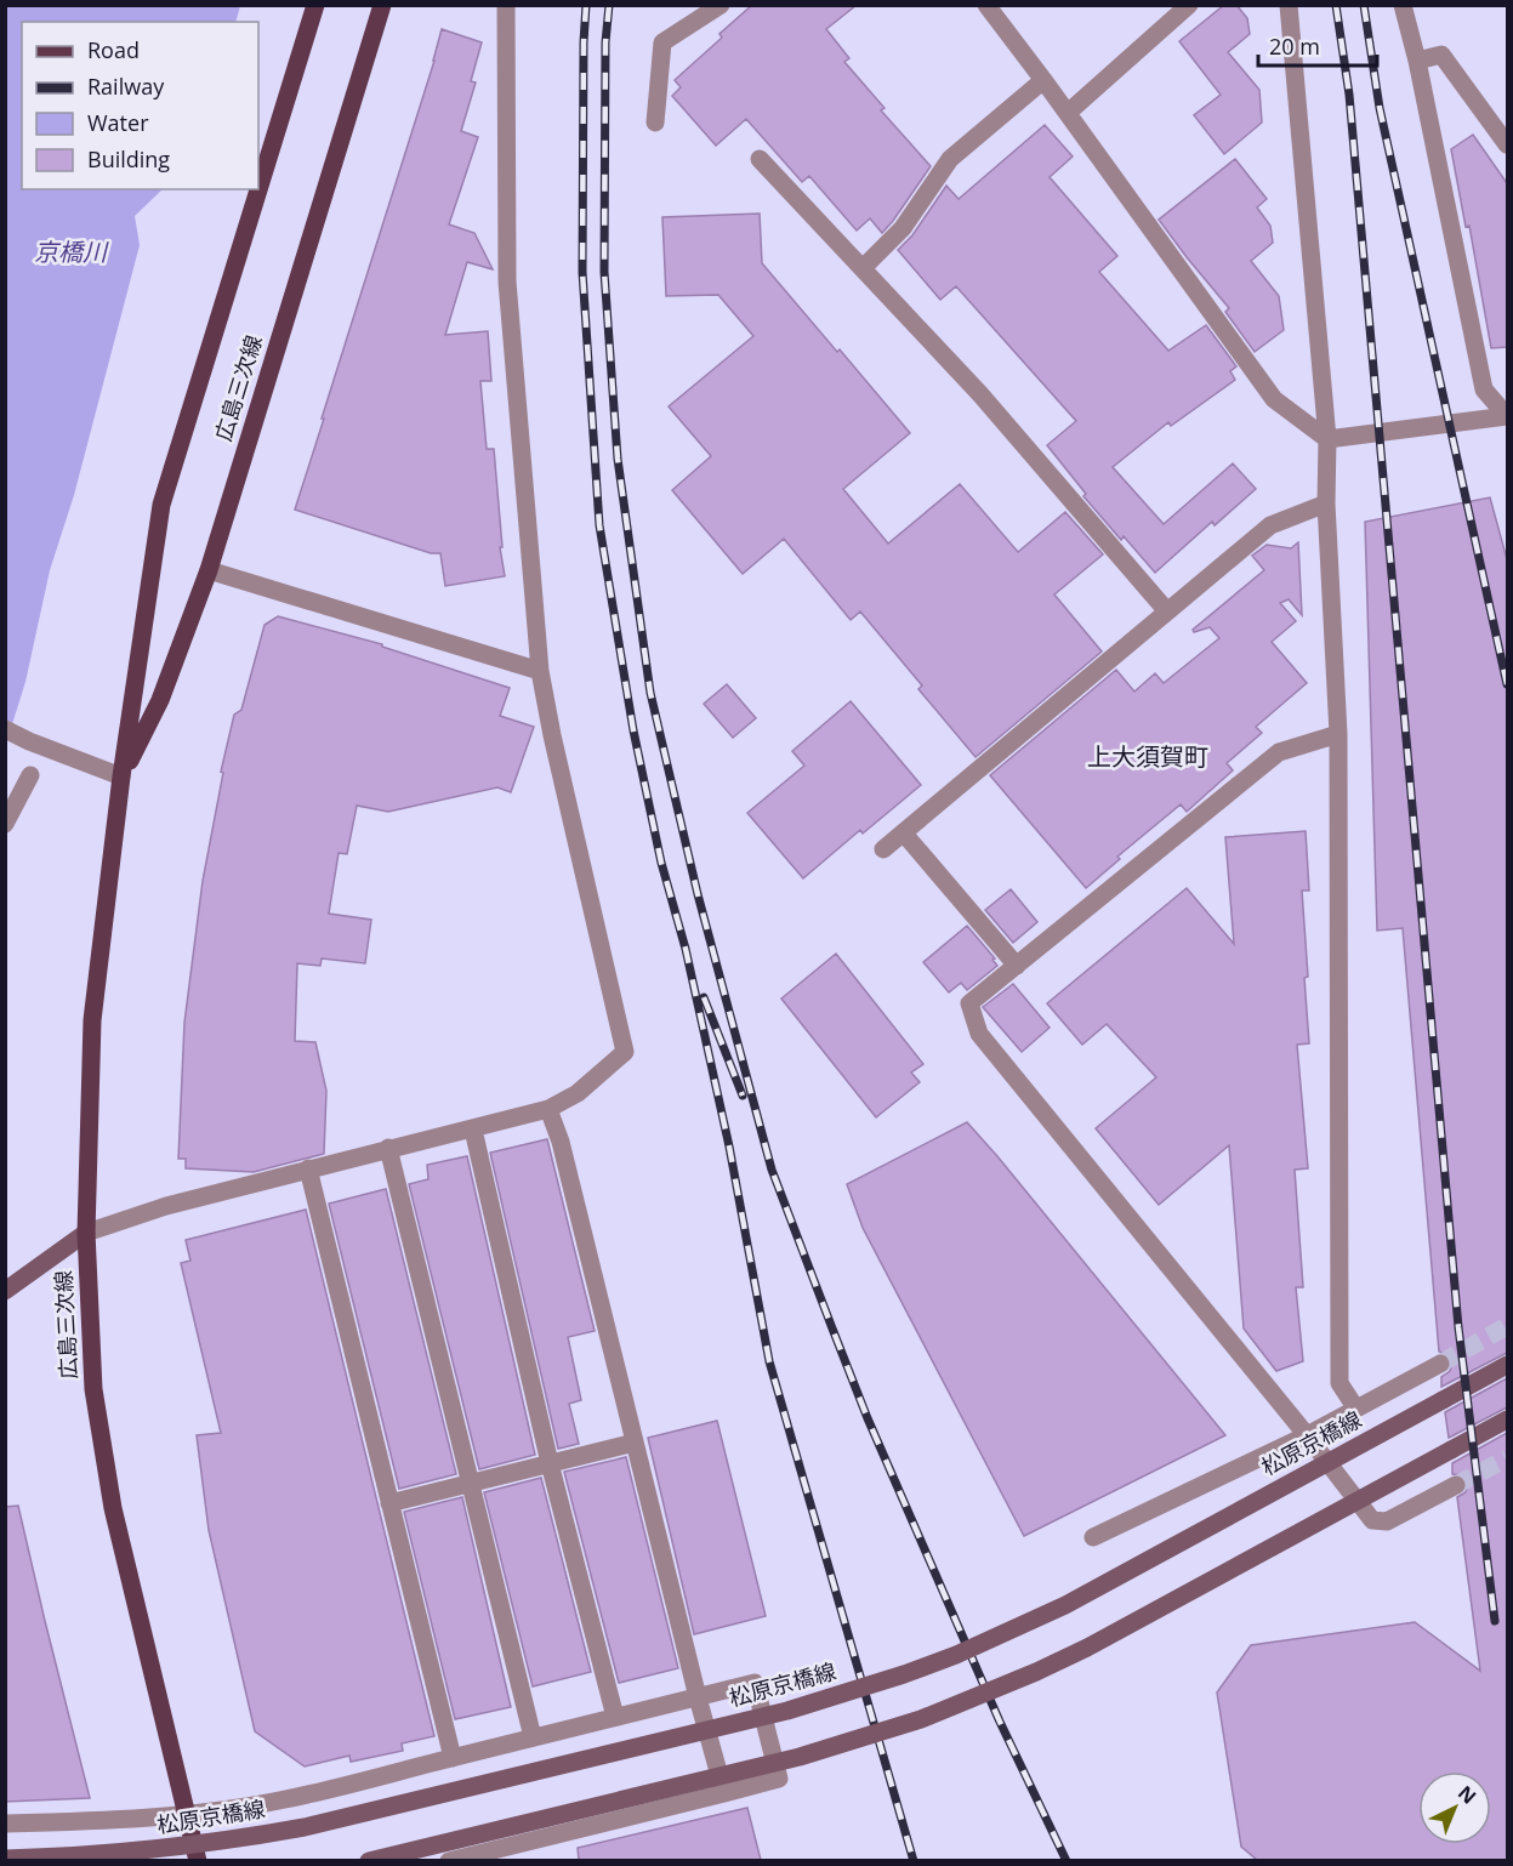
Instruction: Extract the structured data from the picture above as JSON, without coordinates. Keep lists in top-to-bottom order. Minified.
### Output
{"streets":{"main road":["広島三次線"],"street":["松原京橋線"]},"districts":["上大須賀町"],"water":["京橋川"],"legend":["Road","Railway","Water","Building"],"scale_bar":"20 m","north":"top right"}
